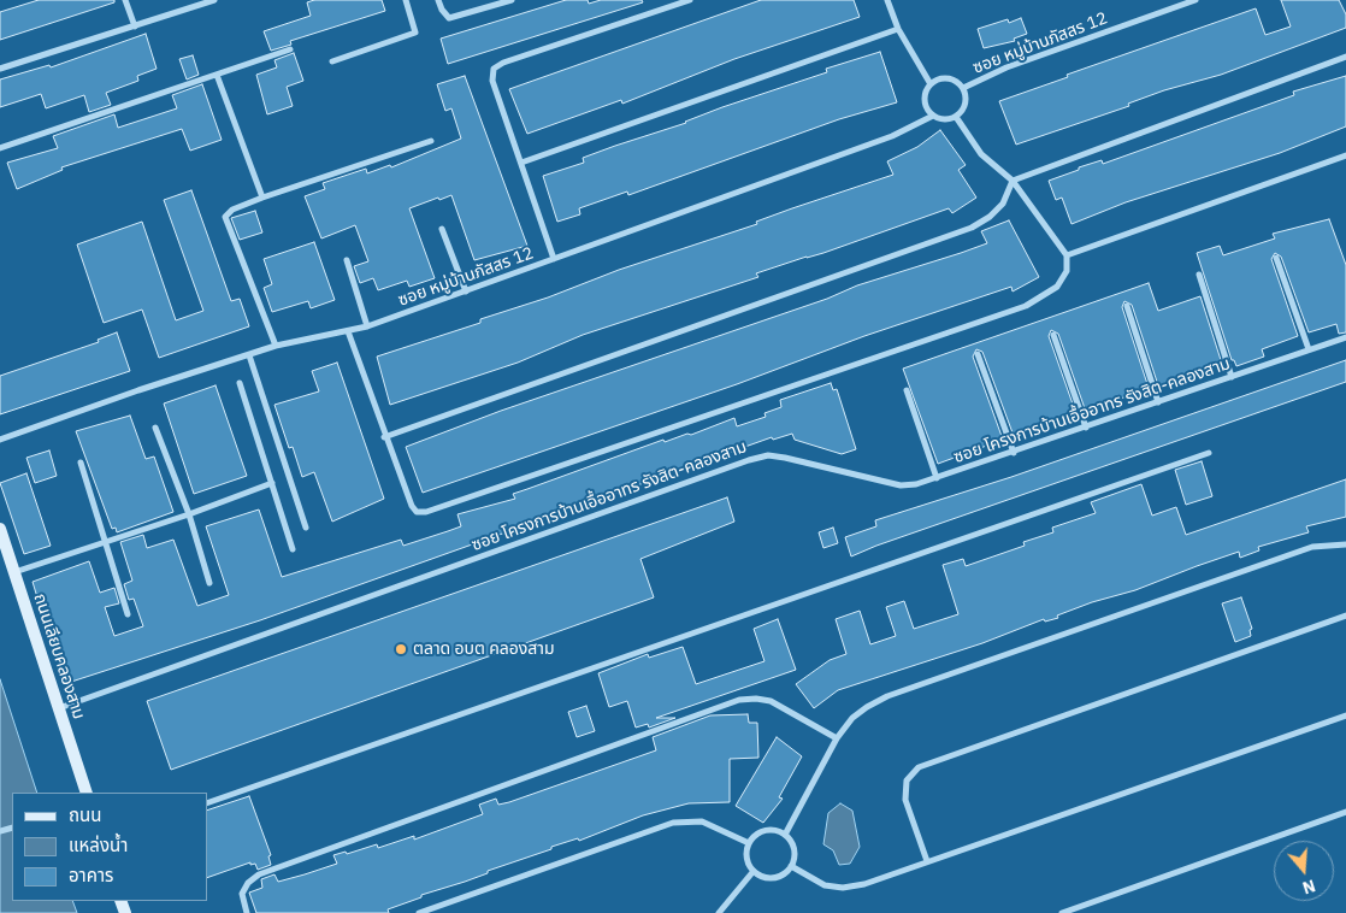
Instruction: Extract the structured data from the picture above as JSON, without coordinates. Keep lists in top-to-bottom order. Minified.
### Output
{"streets":{"main road":["ถนนเลียบคลองสาม"],"street":["ซอย หมู่บ้านภัสสร 12","ซอย โครงการบ้านเอื้ออาทร รังสิต-คลองสาม"]},"crossings":[["ซอย โครงการบ้านเอื้ออาทร รังสิต-คลองสาม","ถนนเลียบคลองสาม"]],"places":["ตลาด อบต คลองสาม"],"legend":["ถนน","แหล่งน้ำ","อาคาร"],"north":"bottom"}
